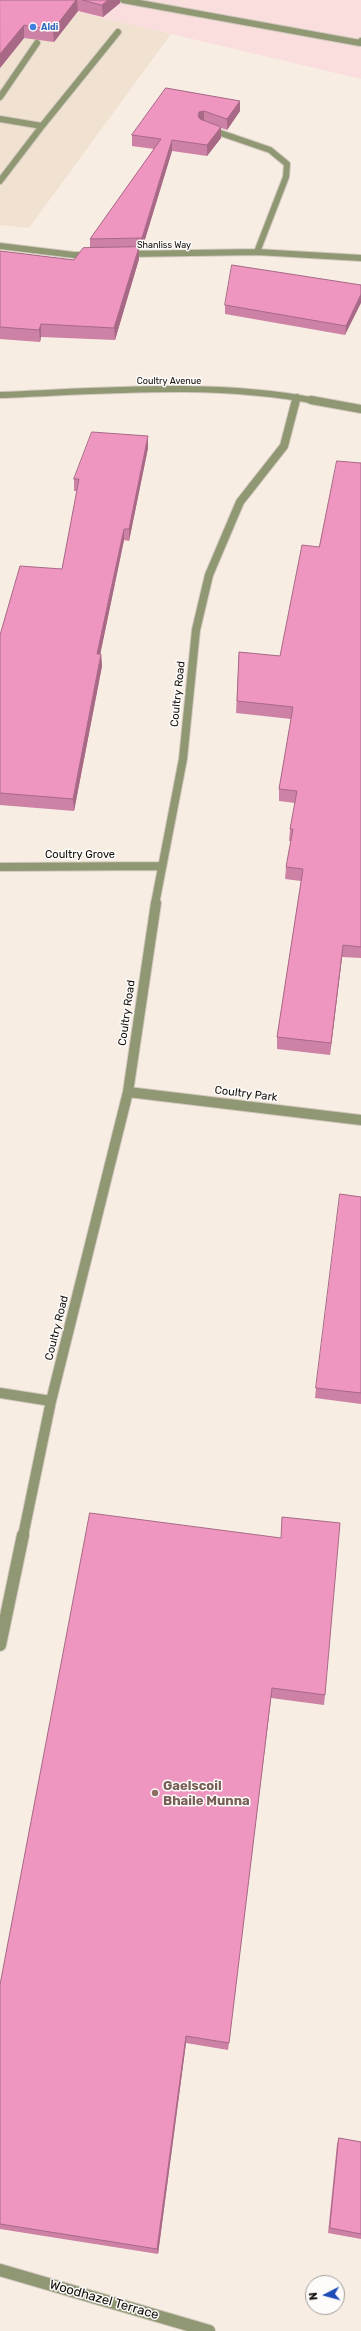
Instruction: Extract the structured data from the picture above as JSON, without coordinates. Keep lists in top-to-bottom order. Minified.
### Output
{"streets":{"street":["Shanliss Way","Coultry Avenue","Coultry Road","Coultry Grove","Coultry Park","Woodhazel Terrace"]},"crossings":[["Coultry Avenue","Coultry Road"],["Coultry Road","Coultry Grove"],["Coultry Road","Coultry Park"]],"places":["Aldi","Gaelscoil Bhaile Munna"],"north":"left"}
